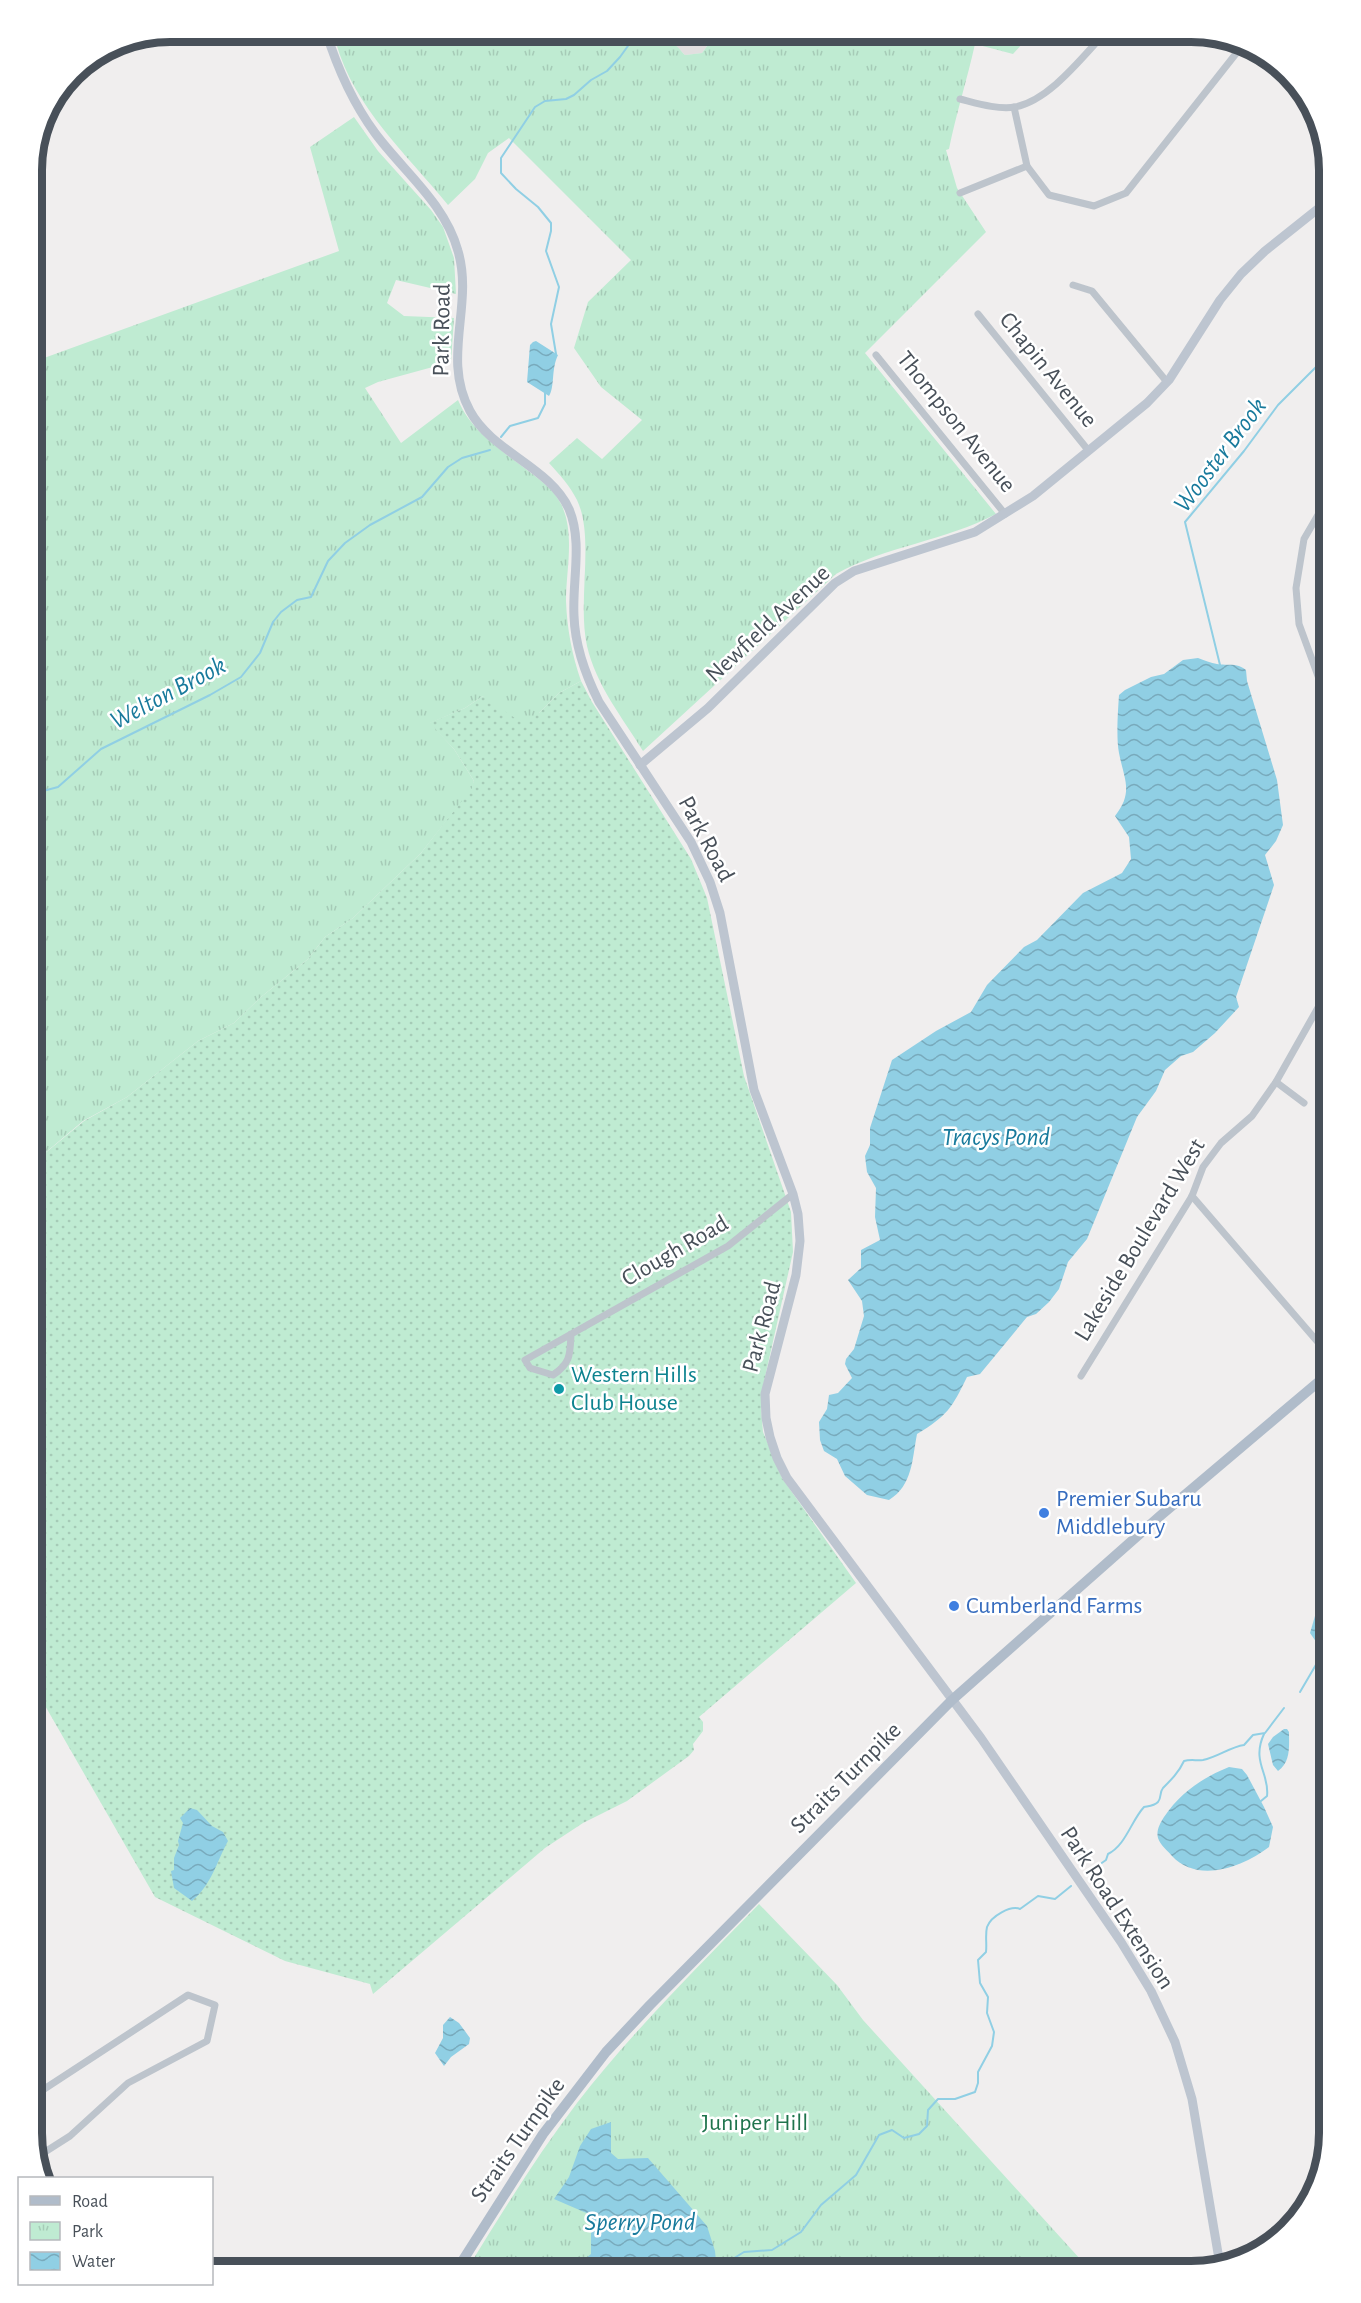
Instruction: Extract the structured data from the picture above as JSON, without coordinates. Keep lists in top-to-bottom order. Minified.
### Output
{"streets":{"main road":["Park Road","Newfield Avenue","Straits Turnpike","Park Road Extension"],"street":["Chapin Avenue","Thompson Avenue","Lakeside Boulevard West","Clough Road"]},"crossings":[["Park Road","Newfield Avenue"],["Park Road","Clough Road"],["Park Road","Straits Turnpike"],["Park Road","Park Road Extension"],["Chapin Avenue","Newfield Avenue"],["Thompson Avenue","Newfield Avenue"],["Straits Turnpike","Park Road Extension"]],"water":["Wooster Brook","Welton Brook","Tracys Pond","Sperry Pond"],"parks":["Juniper Hill"],"places":["Western Hills Club House","Premier Subaru Middlebury","Cumberland Farms"],"legend":["Road","Park","Water"]}
